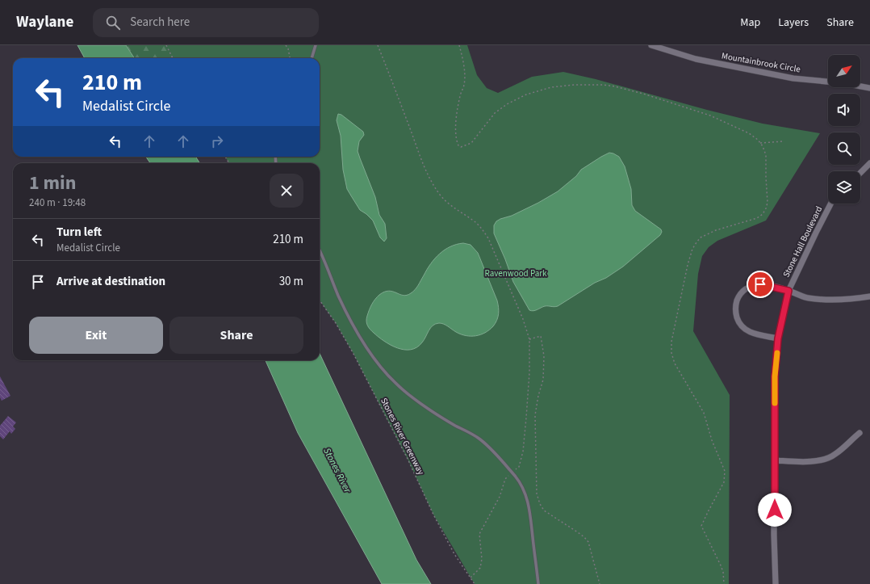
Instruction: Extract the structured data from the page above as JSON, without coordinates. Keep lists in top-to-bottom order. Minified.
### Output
{"streets":{"street":["Mountainbrook Circle","Stone Hall Boulevard"],"path":["Stones River Greenway"]},"water":["Stones River"],"parks":["Ravenwood Park"],"north":"top right","page":{"header":"Waylane","search":"Search here","nav":["Map","Layers","Share"],"turn":["210 m","Medalist Circle"],"heading":["1 min","240 m · 19:48"],"list":[{"name":"Turn left","note":"Medalist Circle","value":"210 m"},{"name":"Arrive at destination","value":"30 m"}],"buttons":["Exit","Share"]}}
